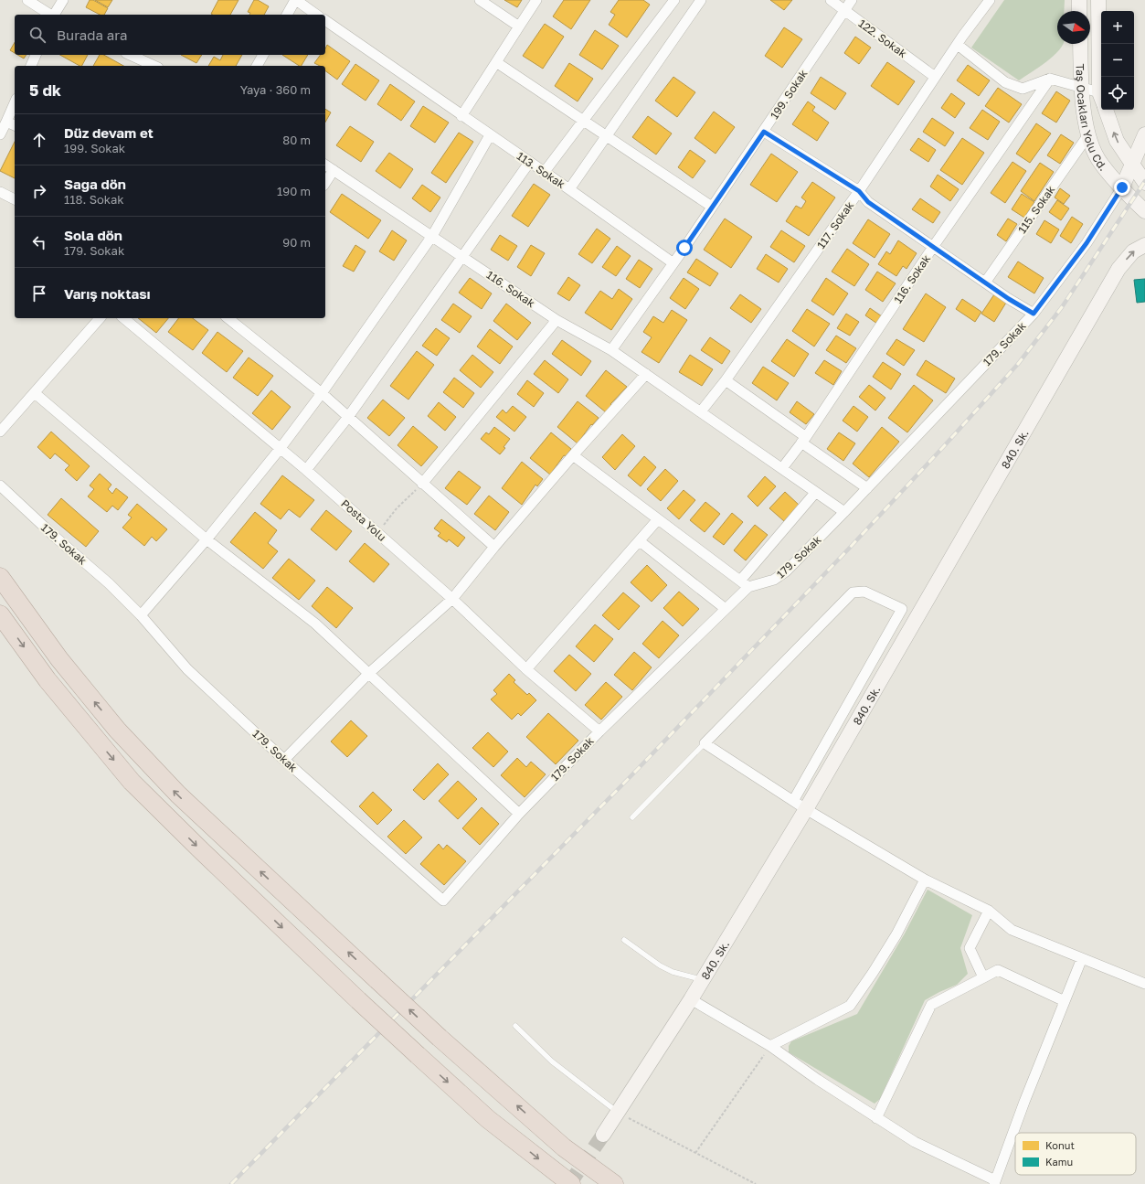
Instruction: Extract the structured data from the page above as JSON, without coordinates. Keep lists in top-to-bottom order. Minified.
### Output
{"streets":{"street":["122. Sokak","199. Sokak","Taş Ocakları Yolu Cd.","113. Sokak","115. Sokak","117. Sokak","116. Sokak","179. Sokak","840. Sk.","Posta Yolu"]},"crossings":[["122. Sokak","199. Sokak"],["122. Sokak","117. Sokak"],["199. Sokak","116. Sokak"],["Taş Ocakları Yolu Cd.","115. Sokak"],["Taş Ocakları Yolu Cd.","179. Sokak"],["117. Sokak","116. Sokak"],["116. Sokak","179. Sokak"],["179. Sokak","Posta Yolu"]],"one_way":["840. Sk."],"legend":["Konut","Kamu"],"north":"right","page":{"map_buttons":["+","−"],"search":"Burada ara","heading":["5 dk","Yaya · 360 m"],"list":[["Düz devam et","199. Sokak","80 m"],["Sağa dön","118. Sokak","190 m"],["Sola dön","179. Sokak","90 m"],"Varış noktası"]}}
